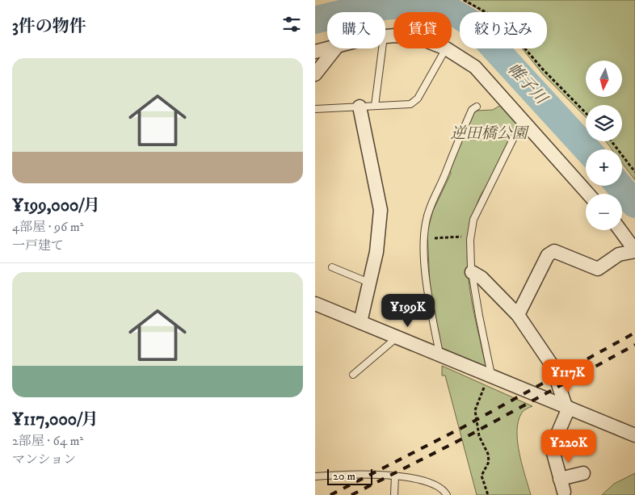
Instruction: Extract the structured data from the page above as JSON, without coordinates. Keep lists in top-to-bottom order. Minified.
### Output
{"water":["帷子川"],"parks":["逆田橋公園"],"scale_bar":"20 m","north":"bottom","page":{"heading":"3件の物件","chip":["購入","賃貸","絞り込み"],"list":[{"name":"¥199,000/月","note":"4部屋 · 96 m² · 一戸建て"},{"name":"¥117,000/月","note":"2部屋 · 64 m² · マンション"}],"map_buttons":["+","−"],"price":["¥199K","¥117K","¥220K"],"scale":"20 m"}}
